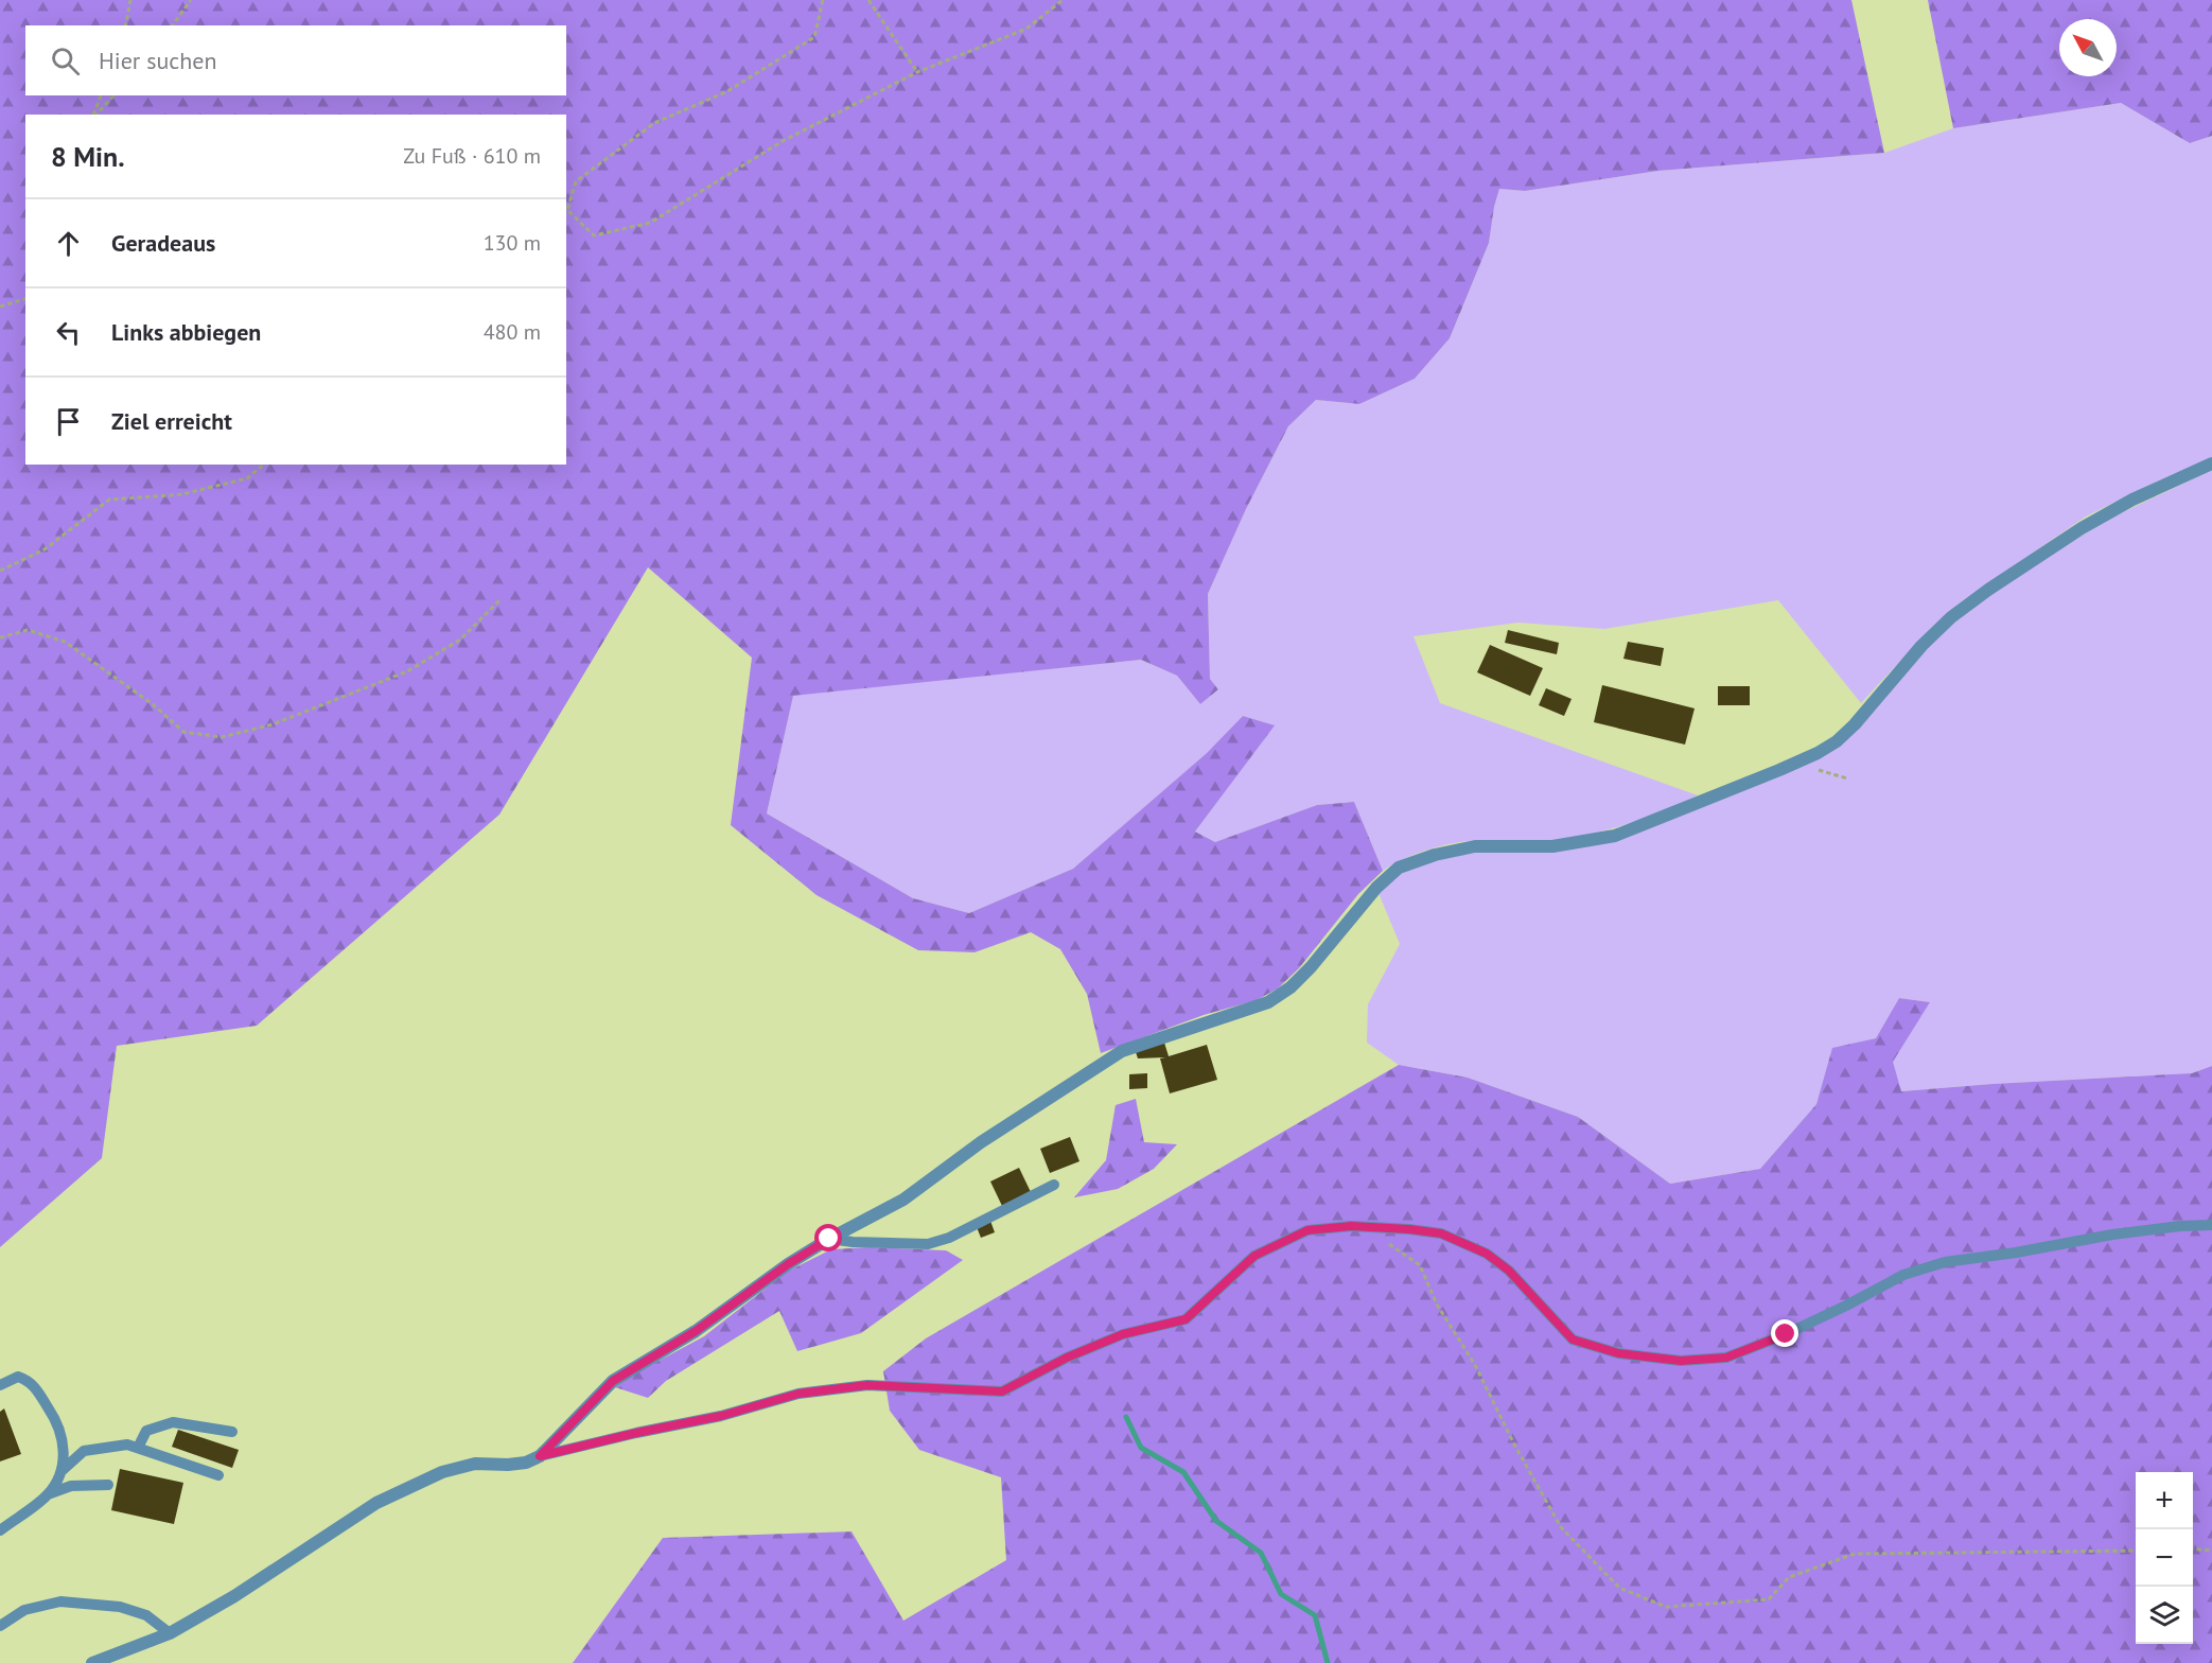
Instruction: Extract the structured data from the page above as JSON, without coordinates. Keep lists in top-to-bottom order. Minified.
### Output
{"north":"top left","page":{"search":"Hier suchen","heading":["8 Min.","Zu Fuß · 610 m"],"list":[["Geradeaus","130 m"],["Links abbiegen","480 m"],"Ziel erreicht"],"map_buttons":["+","−"]}}
